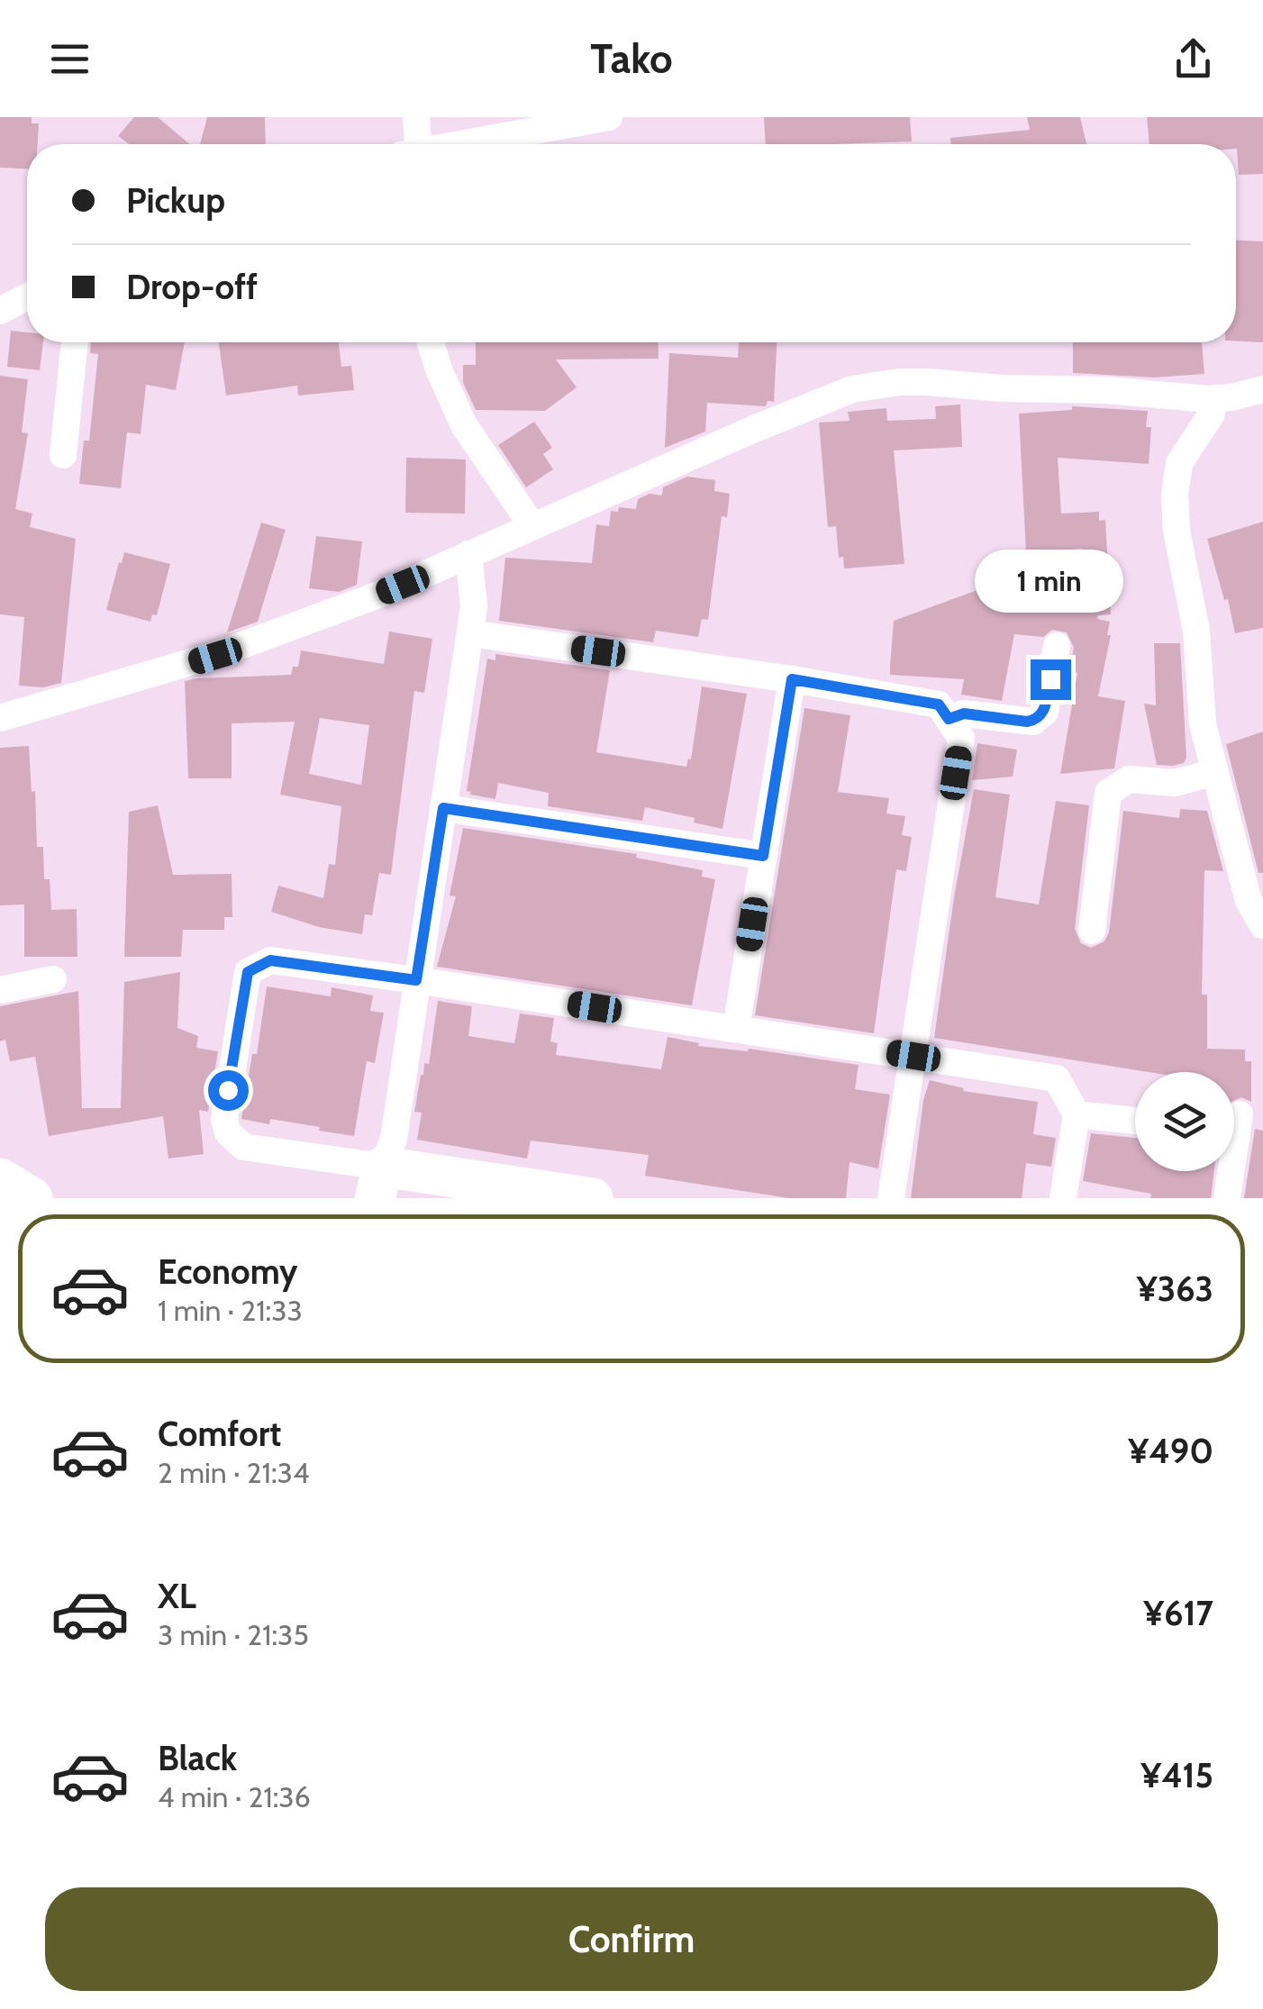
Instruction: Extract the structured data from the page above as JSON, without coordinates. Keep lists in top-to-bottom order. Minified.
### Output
{"page":{"header":"Tako","banner":["Pickup","Drop-off"],"bubble":"1 min","list":[{"name":"Economy","note":"1 min · 21:33","value":"¥363"},{"name":"Comfort","note":"2 min · 21:34","value":"¥490"},{"name":"XL","note":"3 min · 21:35","value":"¥617"},{"name":"Black","note":"4 min · 21:36","value":"¥415"}],"buttons":"Confirm"}}
